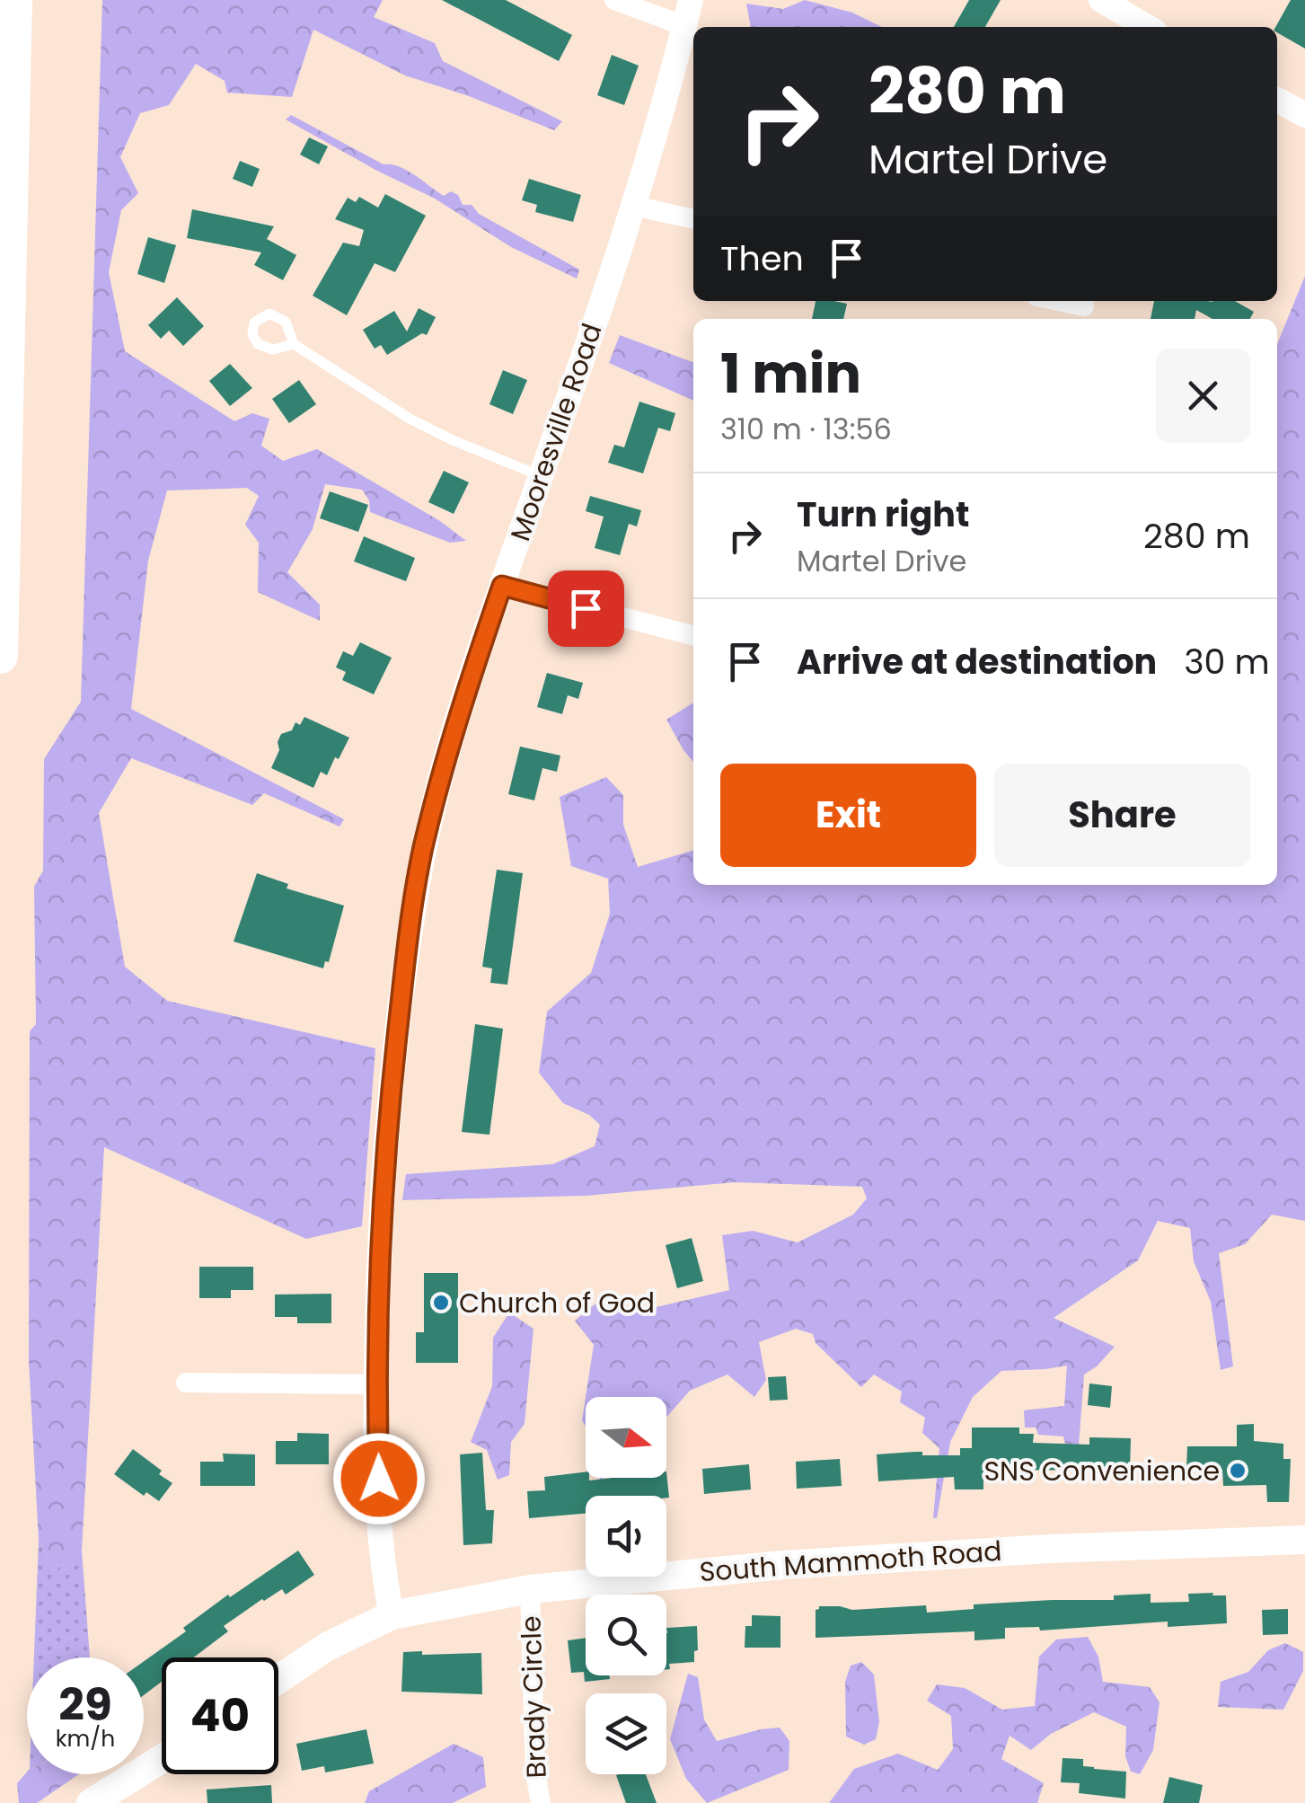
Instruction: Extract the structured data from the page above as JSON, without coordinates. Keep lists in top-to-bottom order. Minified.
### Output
{"streets":{"main road":["South Mammoth Road"],"street":["Mooresville Road","Brady Circle"]},"crossings":[["Mooresville Road","South Mammoth Road"],["South Mammoth Road","Brady Circle"]],"places":["Church of God","SNS Convenience"],"north":"right","page":{"turn":["280 m","Martel Drive"],"then":"Then","heading":["1 min","310 m · 13:56"],"list":[{"name":"Turn right","note":"Martel Drive","value":"280 m"},{"name":"Arrive at destination","value":"30 m"}],"buttons":["Exit","Share"],"speed":"29 km/h","limit":"40"}}
